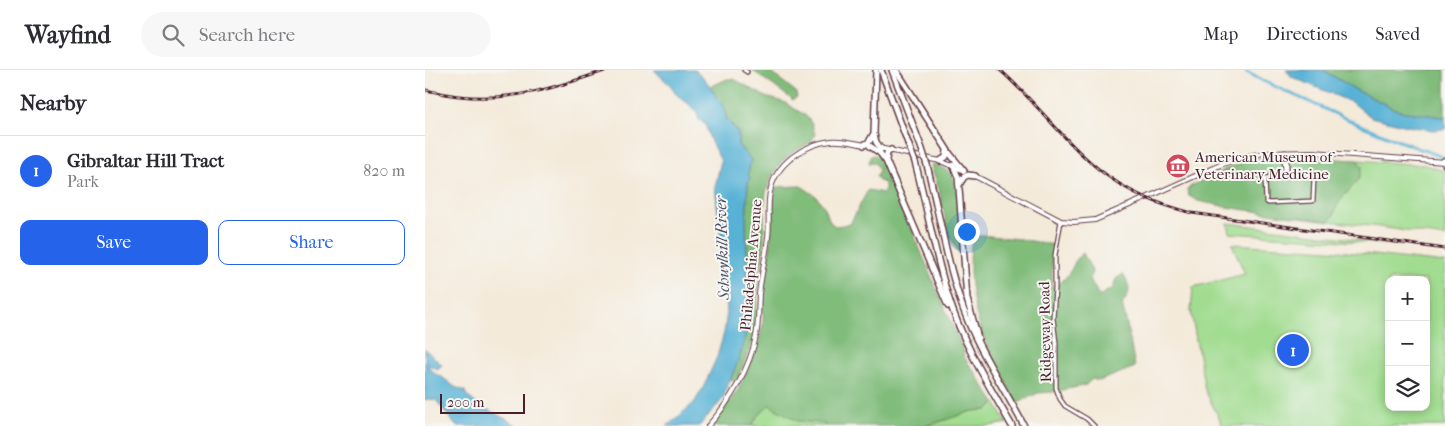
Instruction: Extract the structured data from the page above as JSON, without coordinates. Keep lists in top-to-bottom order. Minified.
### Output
{"streets":{"main road":["Philadelphia Avenue"],"street":["Ridgeway Road"]},"crossings":[["Philadelphia Avenue","Ridgeway Road"]],"water":["Schuylkill River"],"places":{"museum":["American Museum of Veterinary Medicine"]},"scale_bar":"200 m","page":{"header":"Wayfind","search":"Search here","nav":["Map","Directions","Saved"],"heading":"Nearby","list":[{"mark":"1","name":"Gibraltar Hill Tract","note":"Park","value":"820 m"}],"buttons":["Save","Share"],"map_buttons":["+","−"],"pins":"1","scale":"200 m"}}
